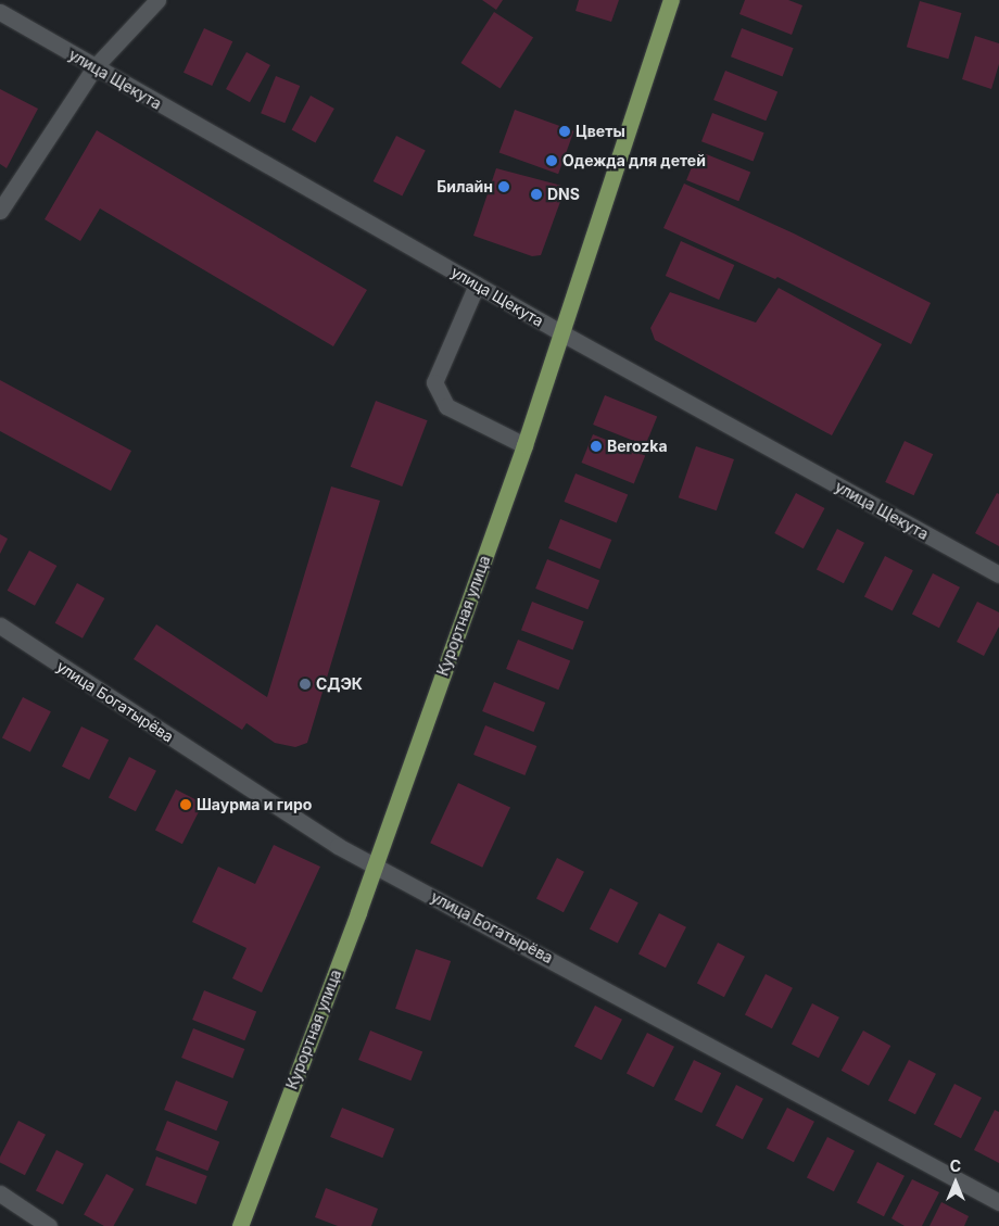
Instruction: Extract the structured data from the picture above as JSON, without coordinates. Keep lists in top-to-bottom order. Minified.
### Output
{"streets":{"main road":["Курортная улица"],"street":["улица Щекута","улица Богатырёва"]},"crossings":[["улица Щекута","Курортная улица"],["Курортная улица","улица Богатырёва"]],"places":["Цветы","Одежда для детей","Билайн","DNS","Berozka","СДЭК","Шаурма и гиро"],"north":"top"}
